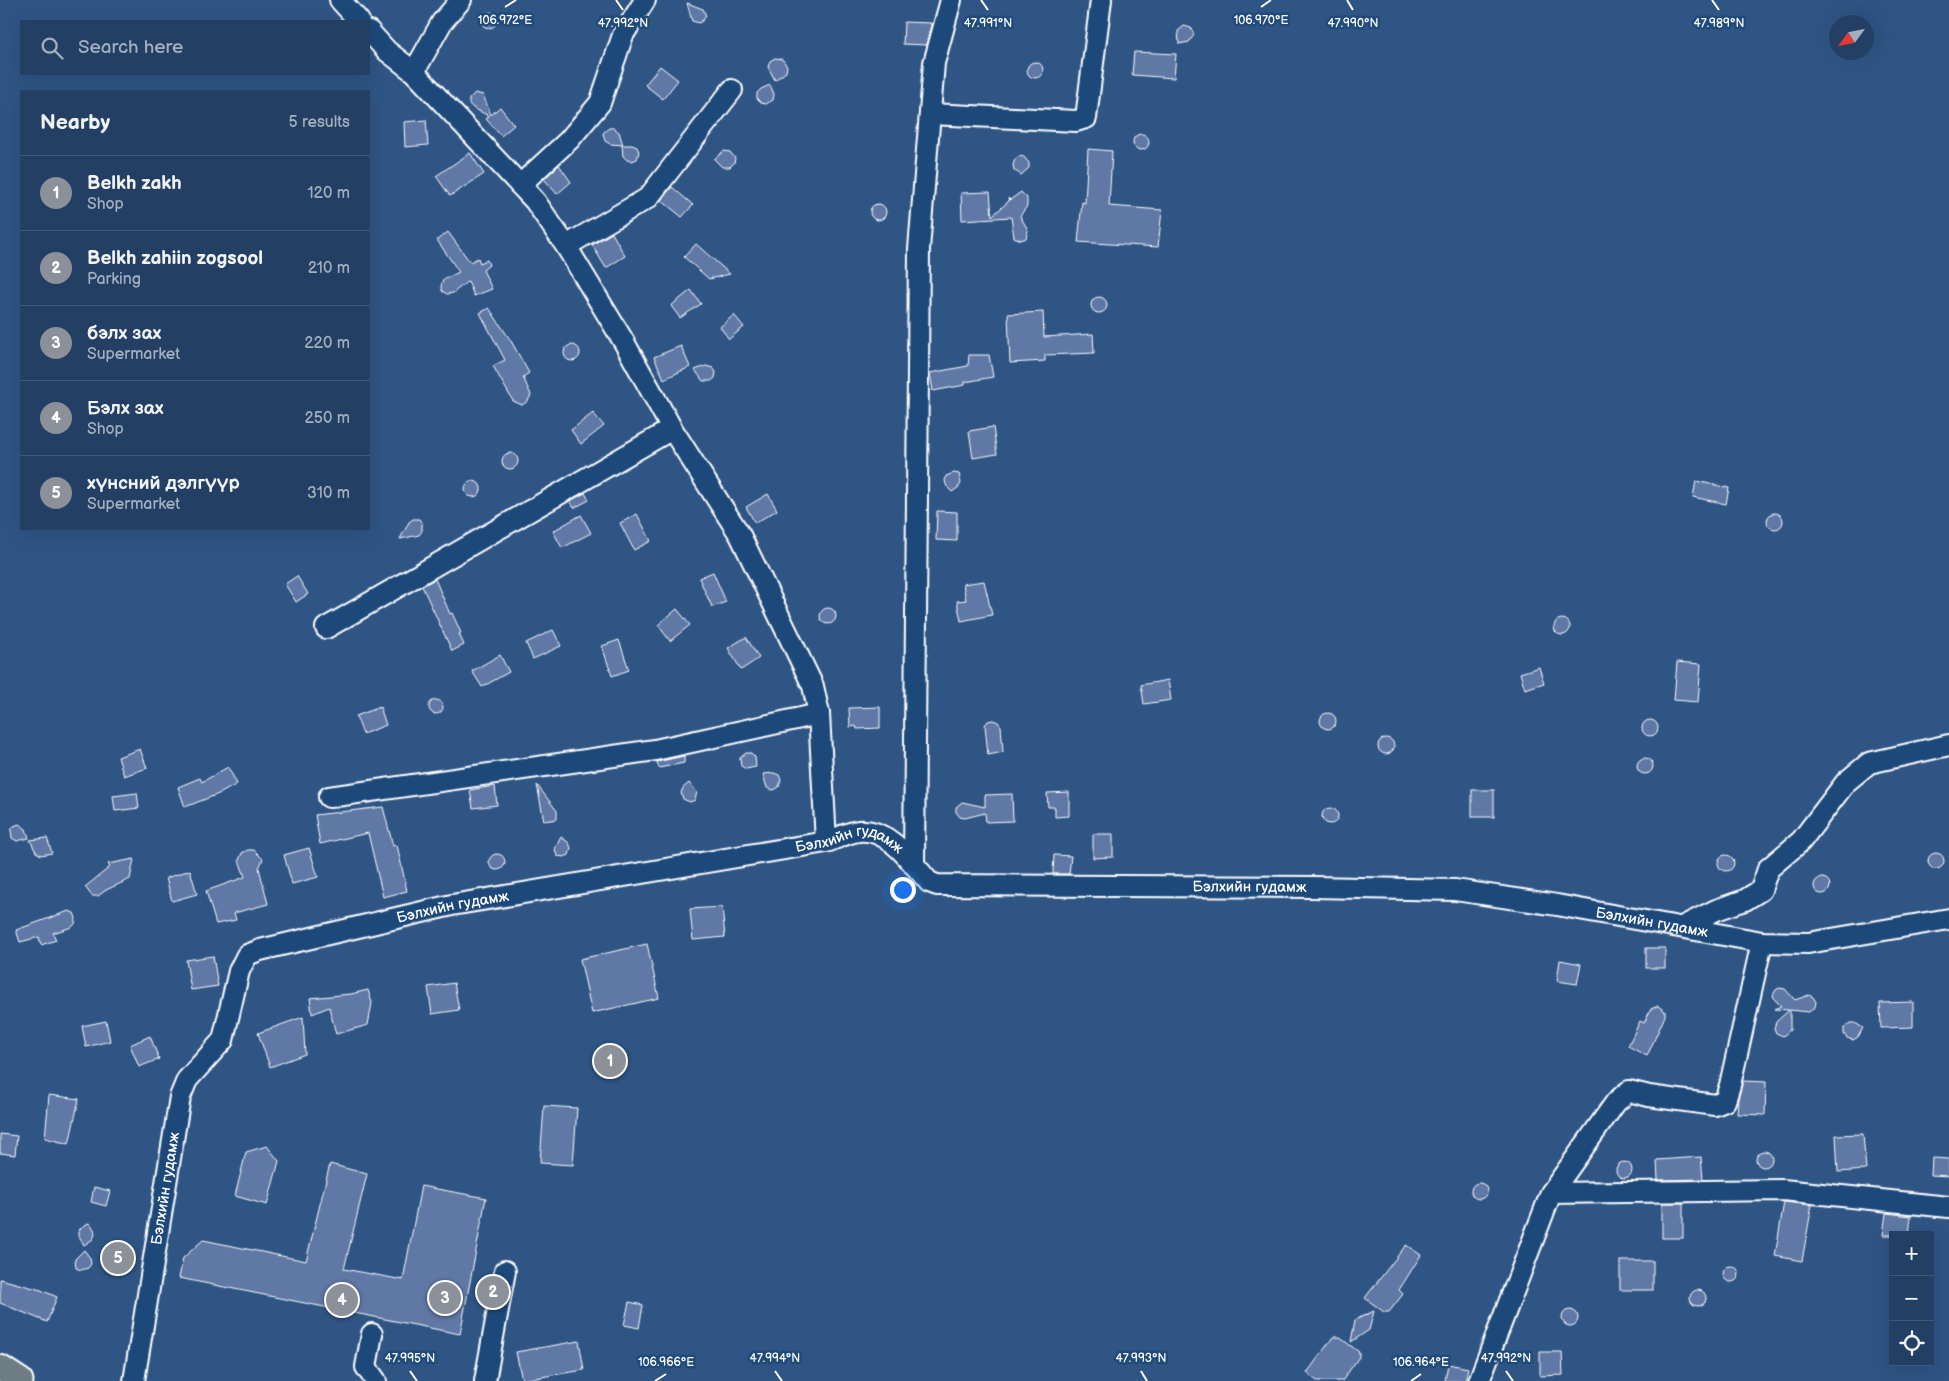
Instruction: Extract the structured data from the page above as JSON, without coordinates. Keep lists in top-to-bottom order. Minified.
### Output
{"streets":{"street":["Бэлхийн гудамж"]},"north":"bottom left","page":{"search":"Search here","heading":["Nearby","5 results"],"list":[{"mark":"1","name":"Belkh zakh","note":"Shop","value":"120 m"},{"mark":"2","name":"Belkh zahiin zogsool","note":"Parking","value":"210 m"},{"mark":"3","name":"бэлх зах","note":"Supermarket","value":"220 m"},{"mark":"4","name":"Бэлх зах","note":"Shop","value":"250 m"},{"mark":"5","name":"хүнсний дэлгүүр","note":"Supermarket","value":"310 m"}],"pins":["1","5","2","3","4"],"map_buttons":["+","−"]},"coordinates":["106.972°E","106.970°E","47.992°N","47.991°N","47.989°N","47.990°N","47.995°N","47.994°N","47.993°N","106.966°E","106.964°E"]}
